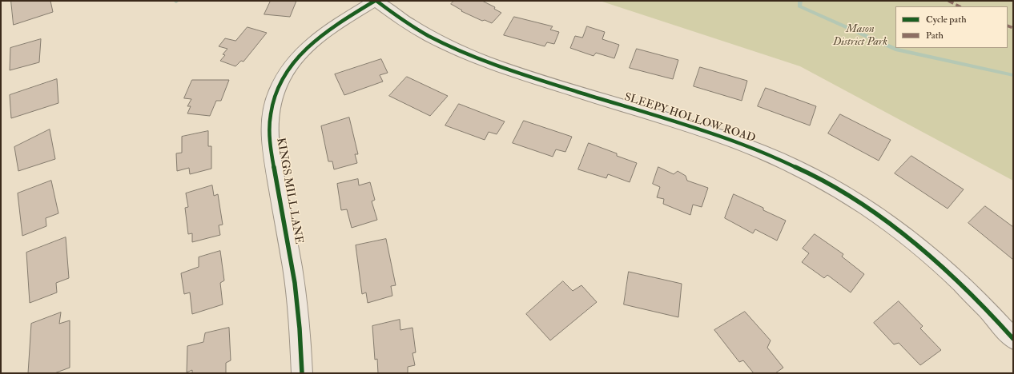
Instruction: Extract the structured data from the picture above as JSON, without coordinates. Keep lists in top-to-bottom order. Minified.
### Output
{"streets":{"street":["SLEEPY HOLLOW ROAD","KINGS MILL LANE"]},"crossings":[["SLEEPY HOLLOW ROAD","KINGS MILL LANE"]],"parks":["Mason District Park"],"legend":["Cycle path","Path"]}
